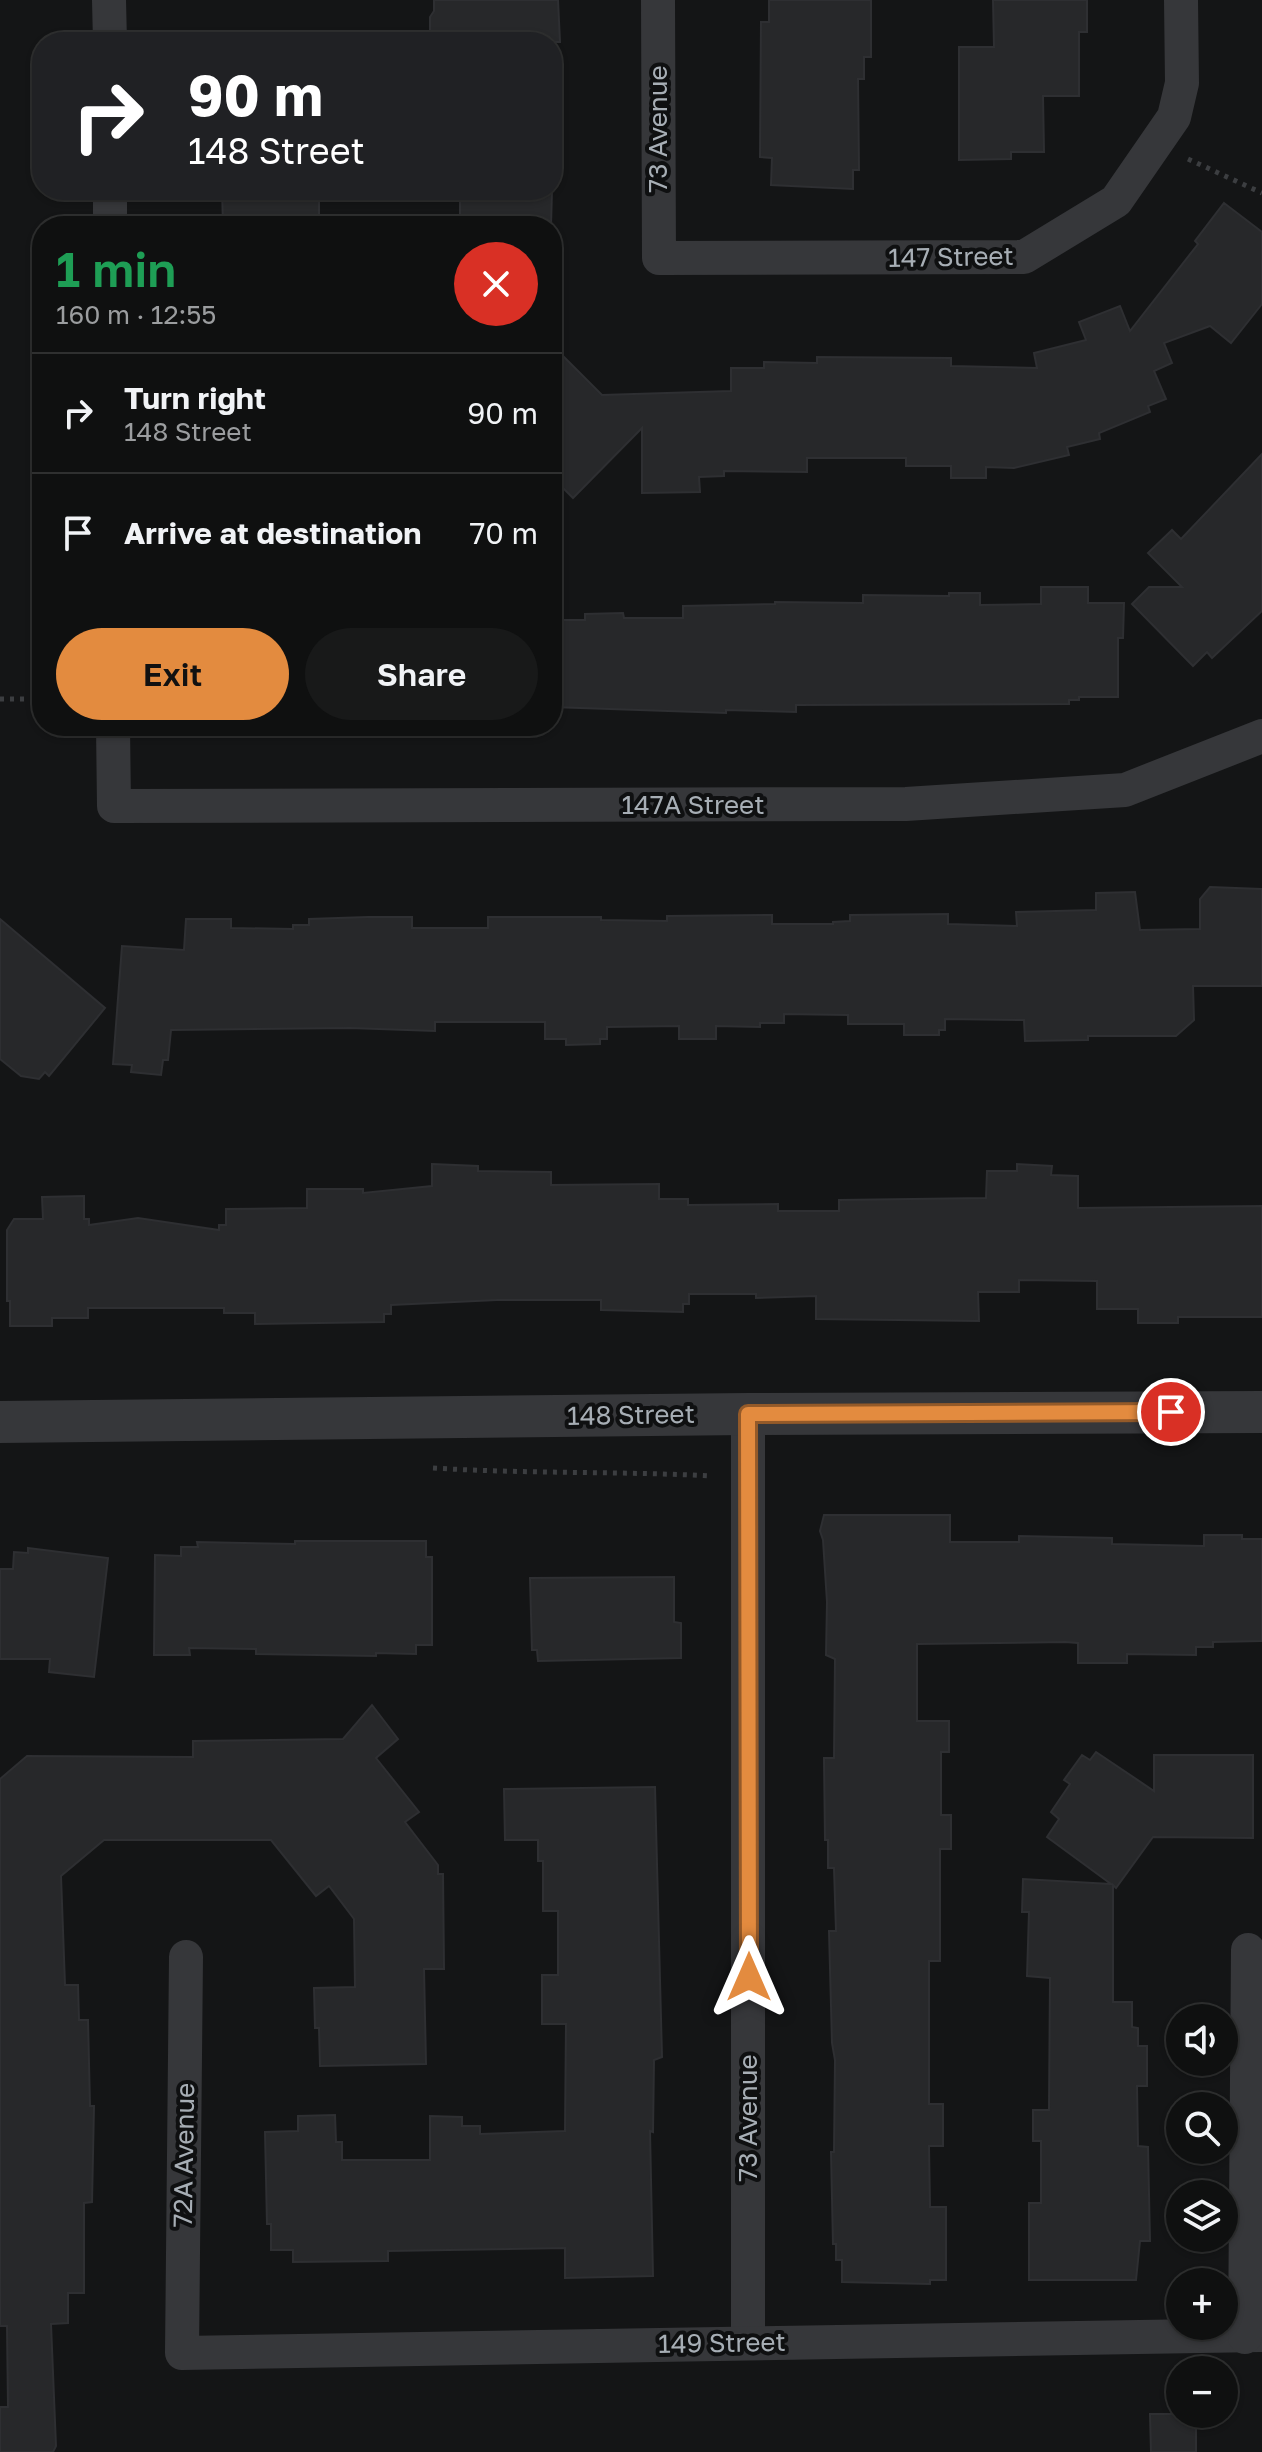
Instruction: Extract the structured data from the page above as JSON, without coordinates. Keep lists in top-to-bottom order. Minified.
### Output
{"streets":{"street":["73 Avenue","147 Street","147A Street","148 Street","72A Avenue","149 Street"]},"crossings":[["73 Avenue","147 Street"],["73 Avenue","148 Street"],["73 Avenue","149 Street"],["72A Avenue","149 Street"]],"page":{"turn":["90 m","148 Street"],"heading":["1 min","160 m · 12:55"],"list":[{"name":"Turn right","note":"148 Street","value":"90 m"},{"name":"Arrive at destination","value":"70 m"}],"buttons":["Exit","Share"],"map_buttons":["+","−"]}}
